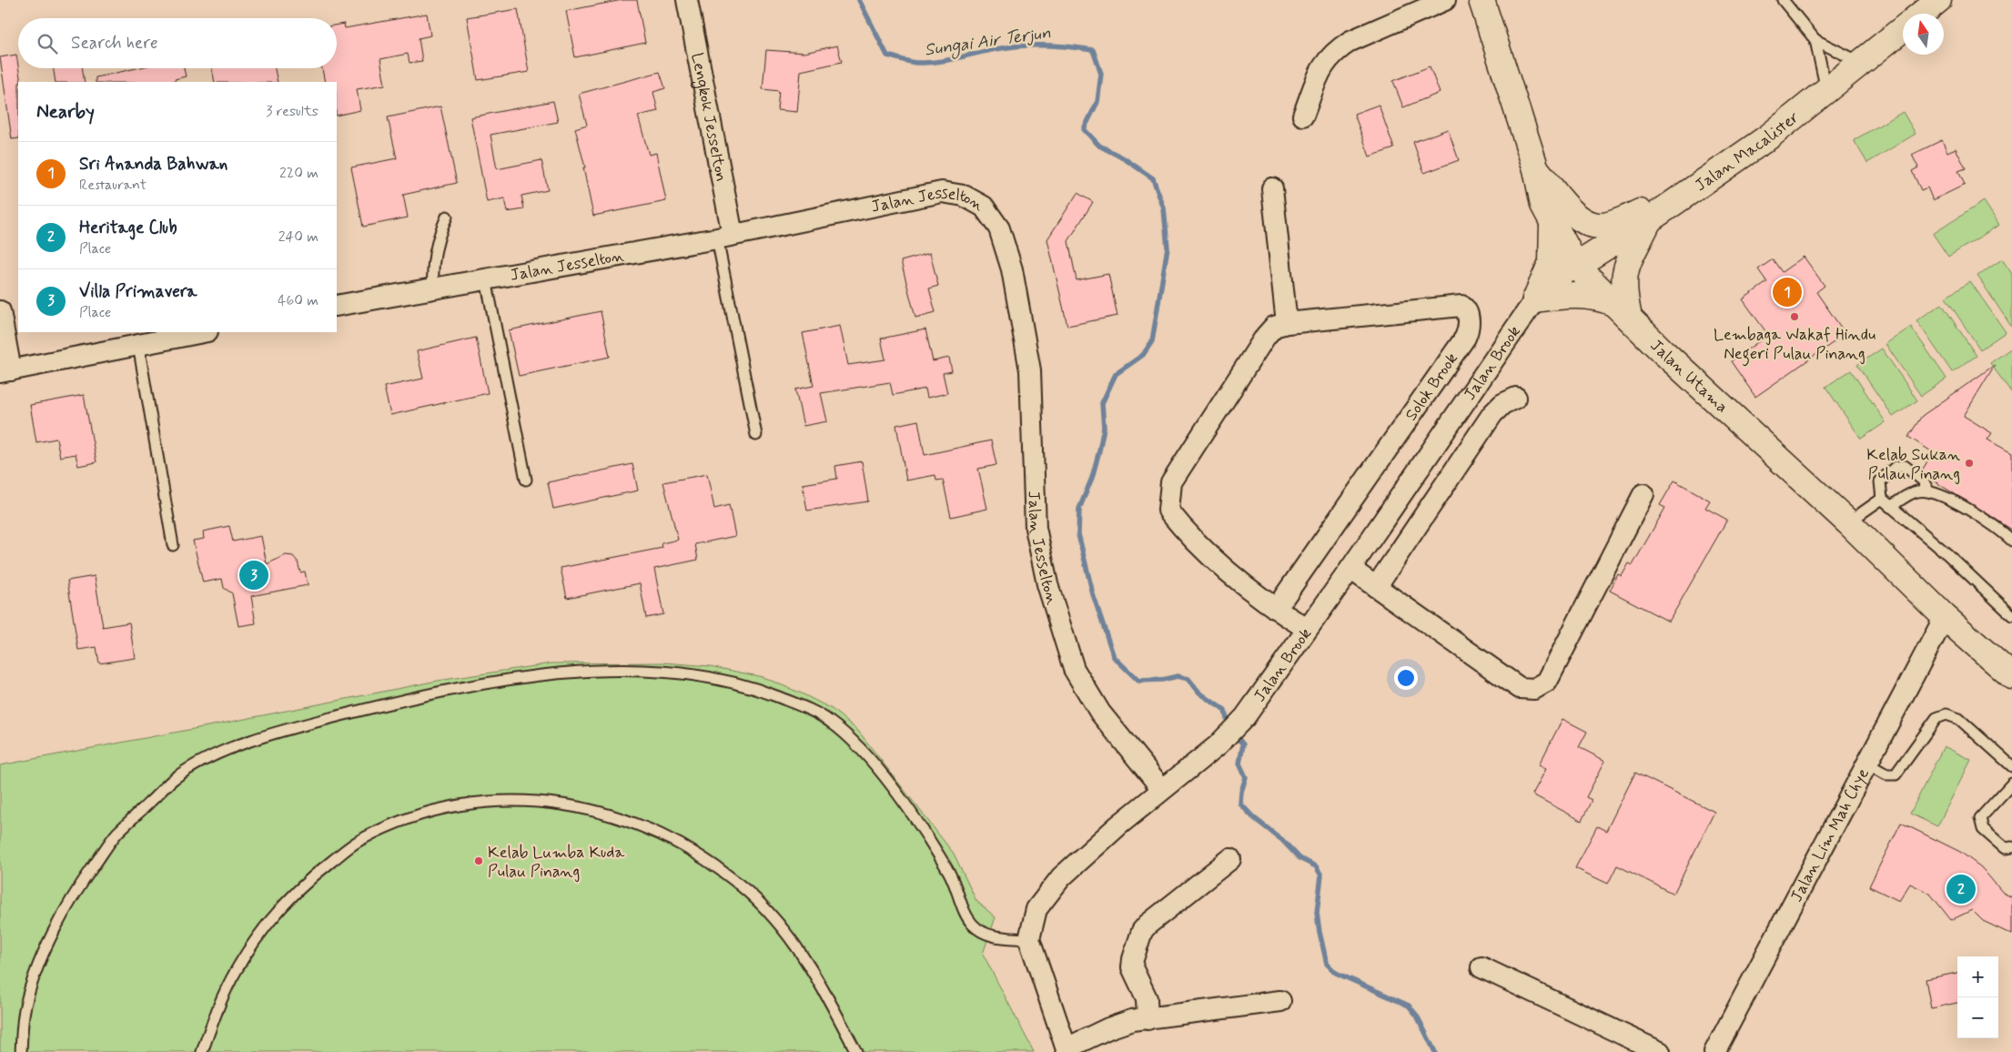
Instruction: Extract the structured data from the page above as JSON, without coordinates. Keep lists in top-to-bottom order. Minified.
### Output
{"streets":{"main road":["Jalan Macalister","Jalan Utama"],"street":["Lengkok Jesselton","Jalan Jesselton","Jalan Brook","Solok Brook","Jalan Lim Mah Chye"]},"crossings":[["Lengkok Jesselton","Jalan Jesselton"],["Jalan Macalister","Jalan Brook"],["Jalan Macalister","Jalan Utama"],["Jalan Jesselton","Jalan Brook"],["Jalan Brook","Jalan Utama"],["Jalan Brook","Solok Brook"],["Jalan Utama","Jalan Lim Mah Chye"]],"water":["Sungai Air Terjun"],"places":["Lembaga Wakaf Hindu Negeri Pulau Pinang","Kelab Sukan Pulau Pinang","Kelab Lumba Kuda Pulau Pinang"],"north":"top","page":{"search":"Search here","heading":["Nearby","3 results"],"list":[{"mark":"1","name":"Sri Ananda Bahwan","note":"Restaurant","value":"220 m"},{"mark":"2","name":"Heritage Club","note":"Place","value":"240 m"},{"mark":"3","name":"Villa Primavera","note":"Place","value":"460 m"}],"pins":["1","3","2"],"map_buttons":["+","−"]}}
